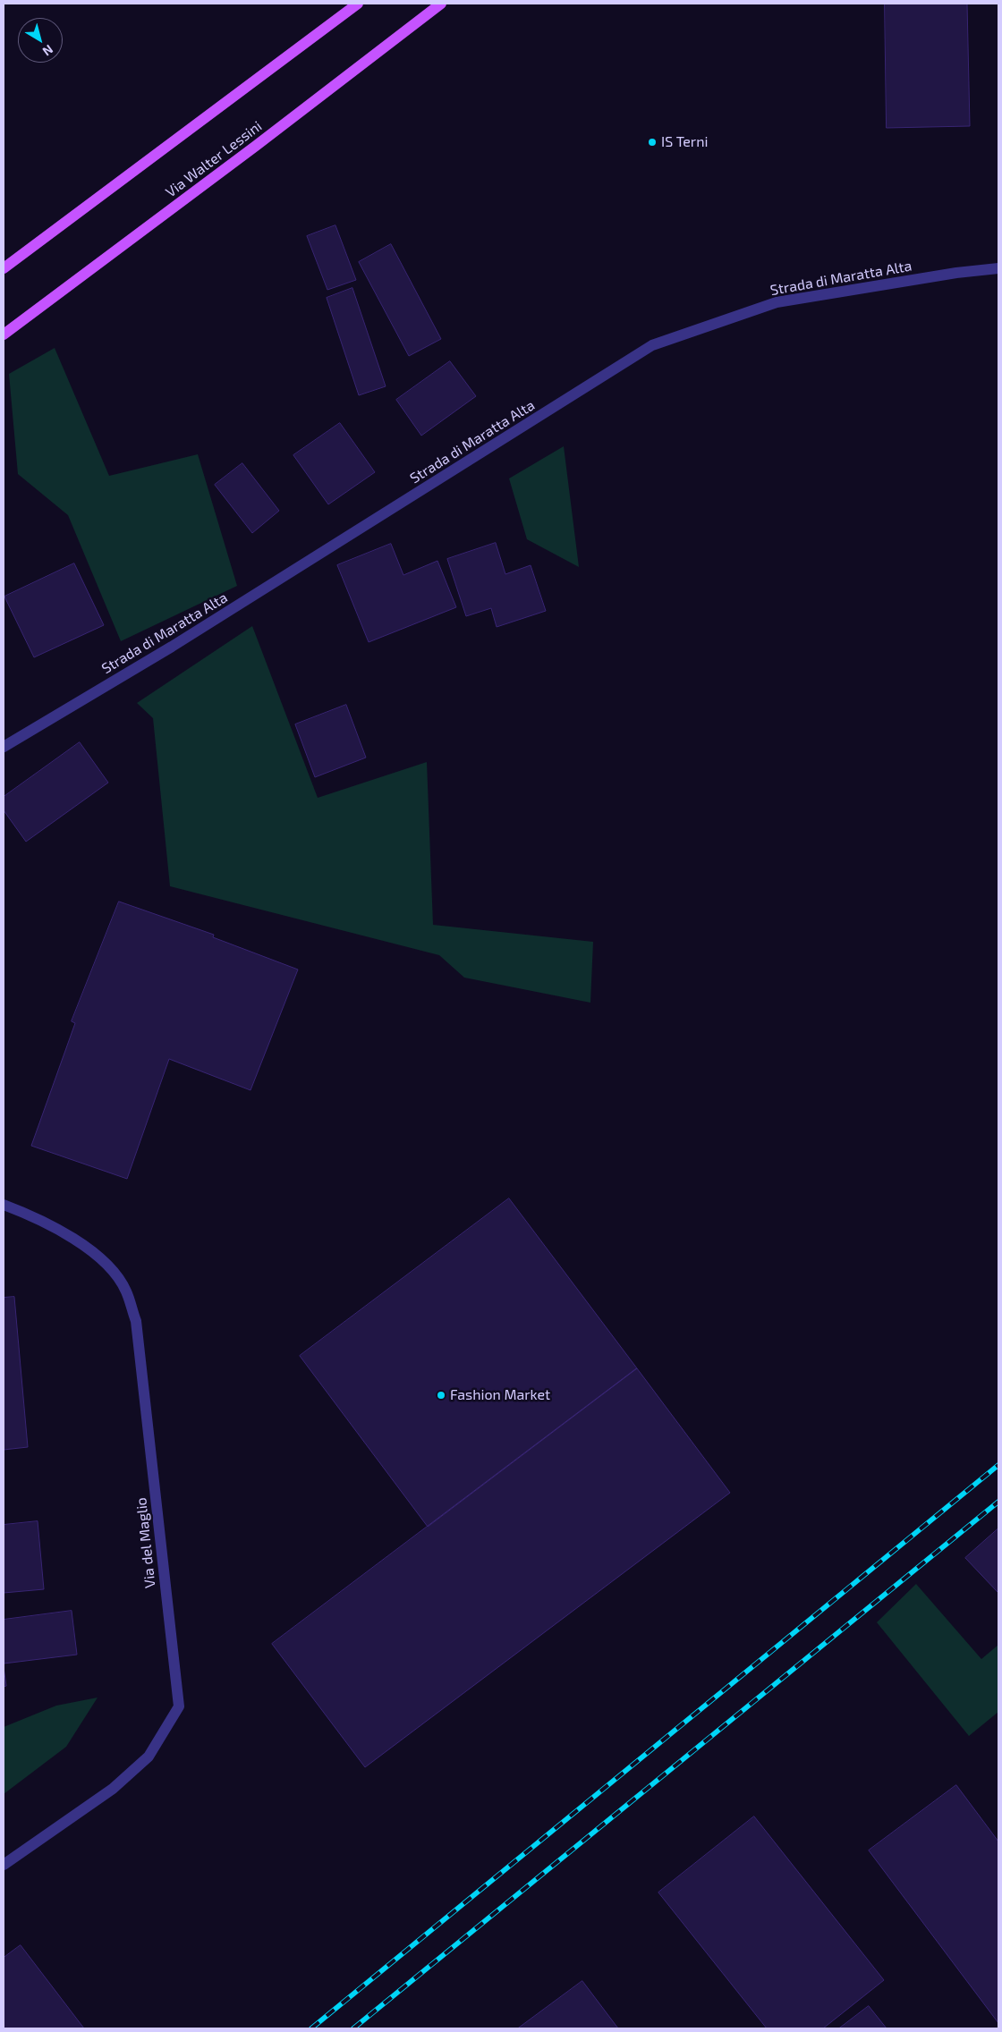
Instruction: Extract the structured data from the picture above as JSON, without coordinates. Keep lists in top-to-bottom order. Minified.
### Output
{"streets":{"main road":["Via Walter Lessini"],"street":["Strada di Maratta Alta","Via del Maglio"]},"places":["IS Terni","Fashion Market"],"north":"bottom right"}
